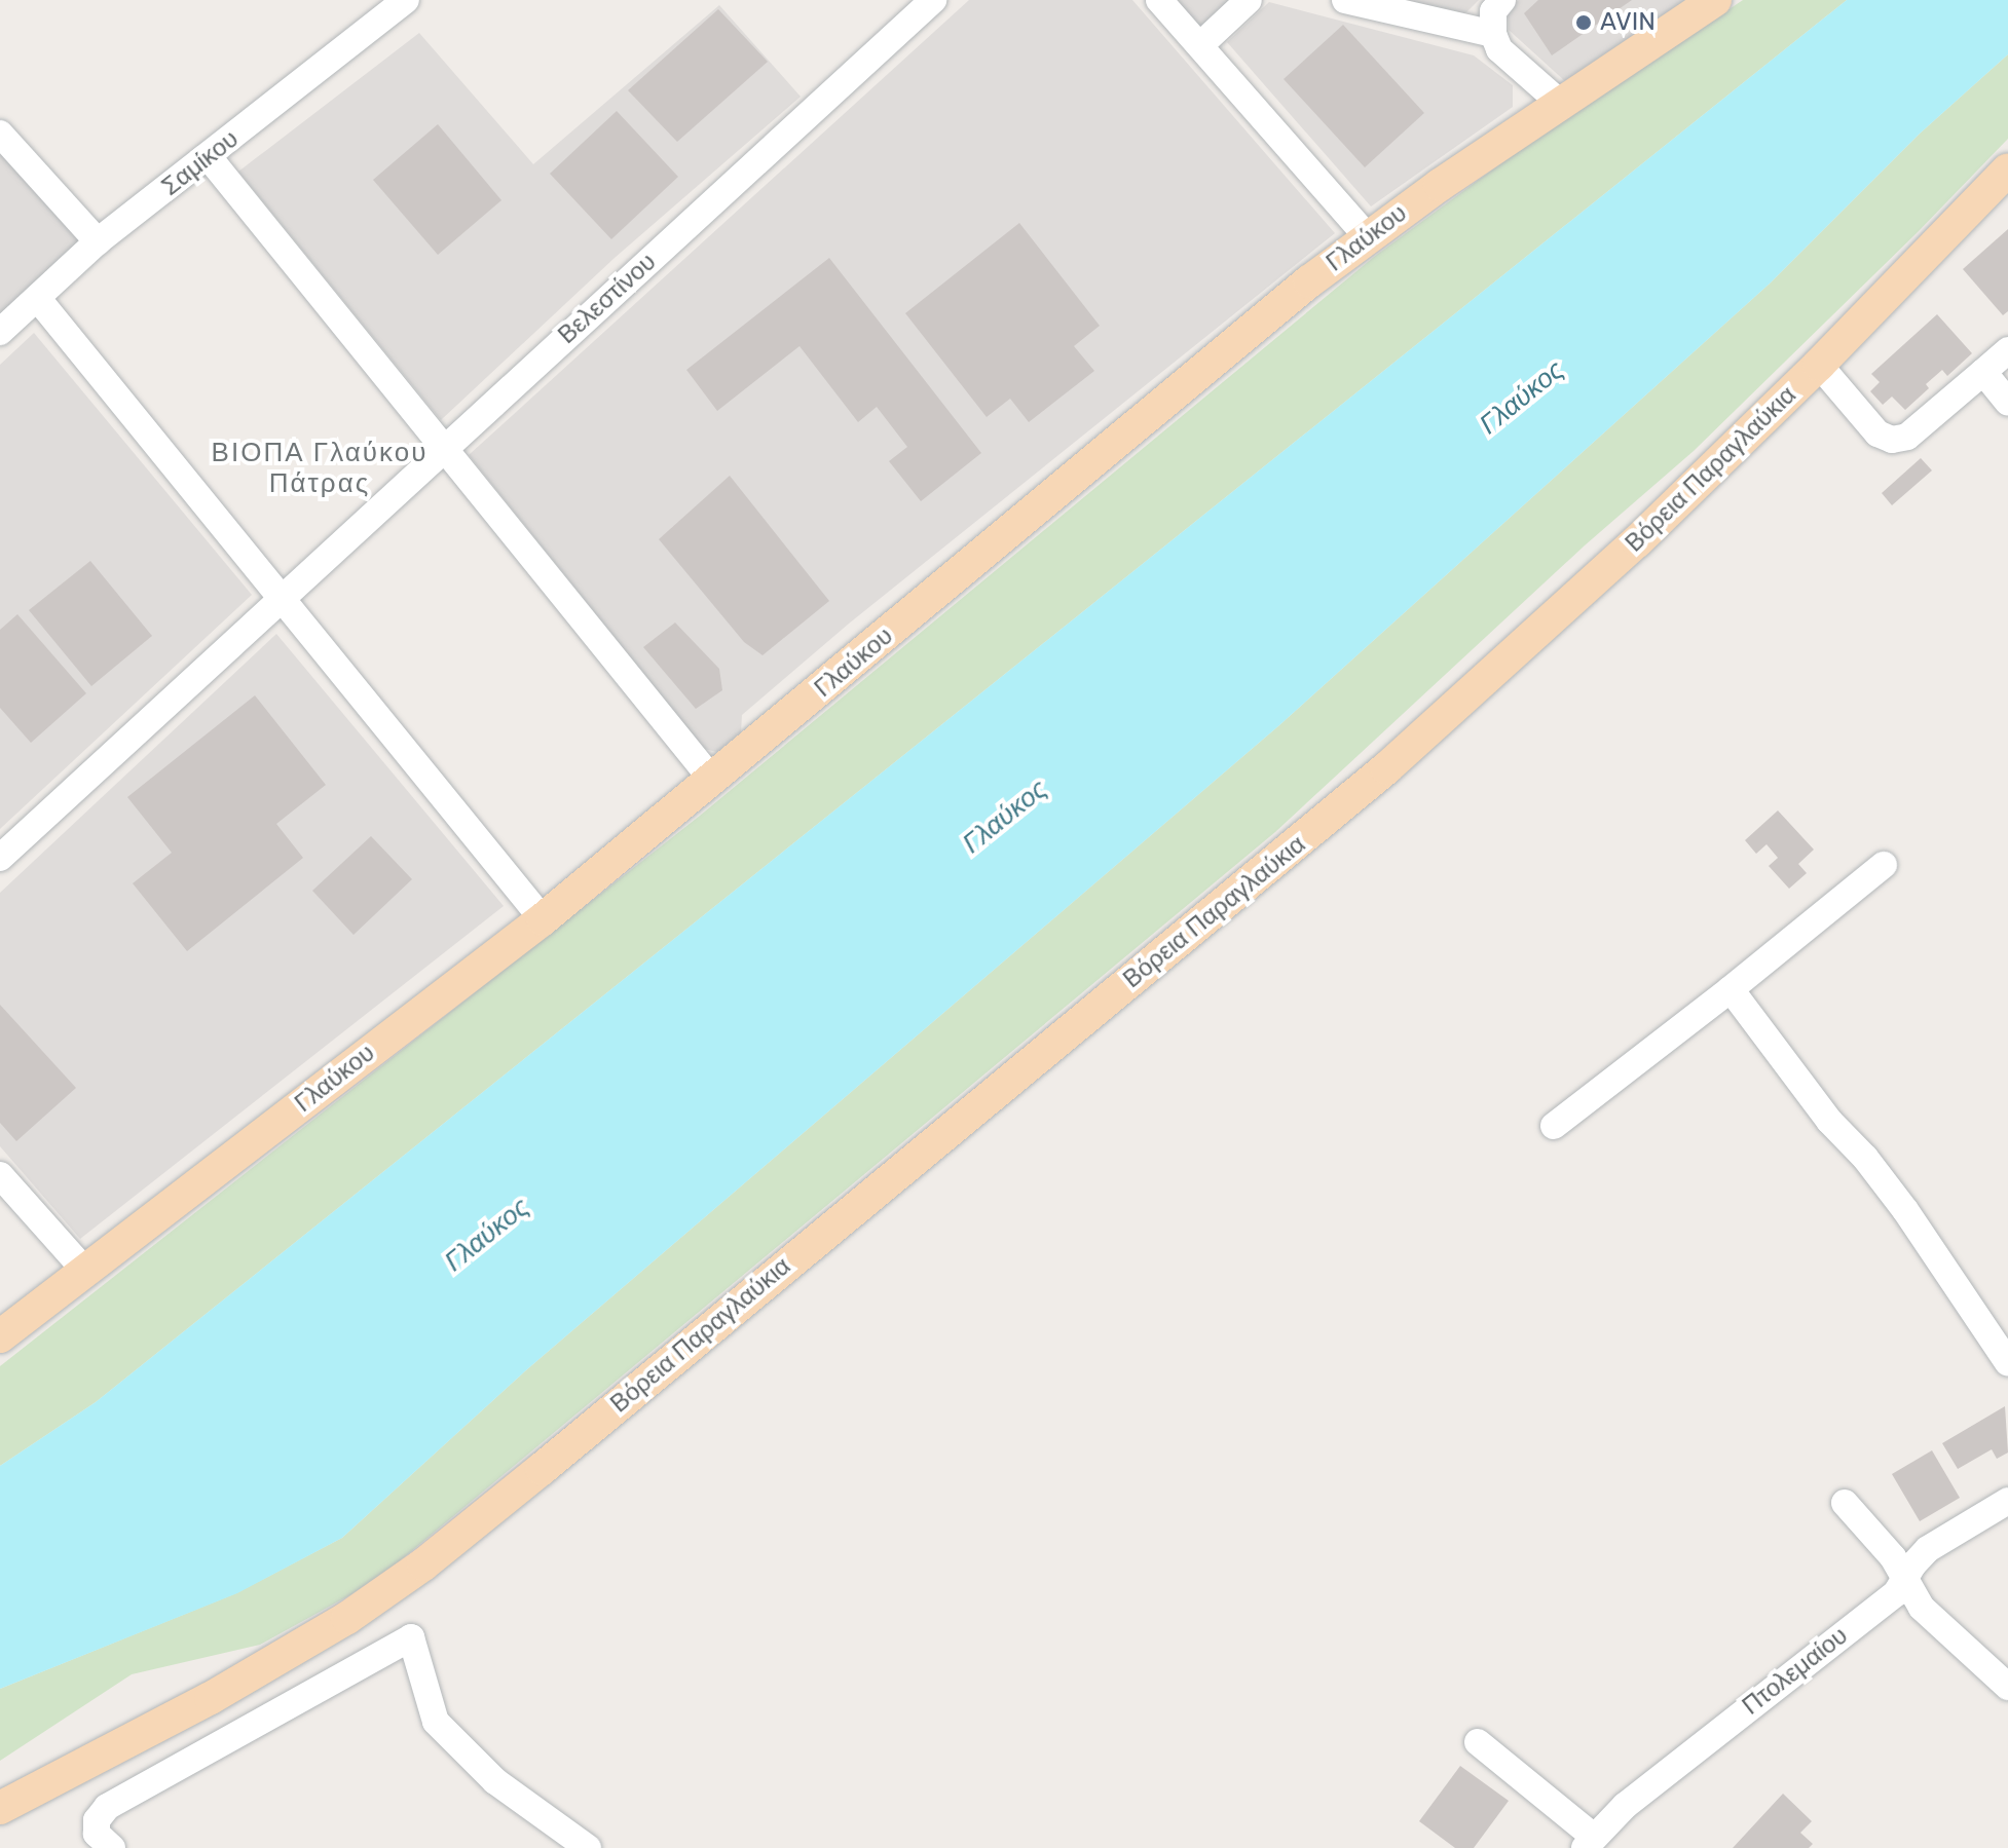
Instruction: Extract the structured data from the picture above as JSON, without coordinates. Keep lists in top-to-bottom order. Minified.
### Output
{"streets":{"main road":["Γλαύκου","Βόρεια Παραγλαύκια"],"street":["Σαμίκου","Βελεστίνου","Πτολεμαίου"]},"districts":["ΒΙΟΠΑ Γλαύκου Πάτρας"],"water":["Γλαύκος"],"places":["AVIN"]}
